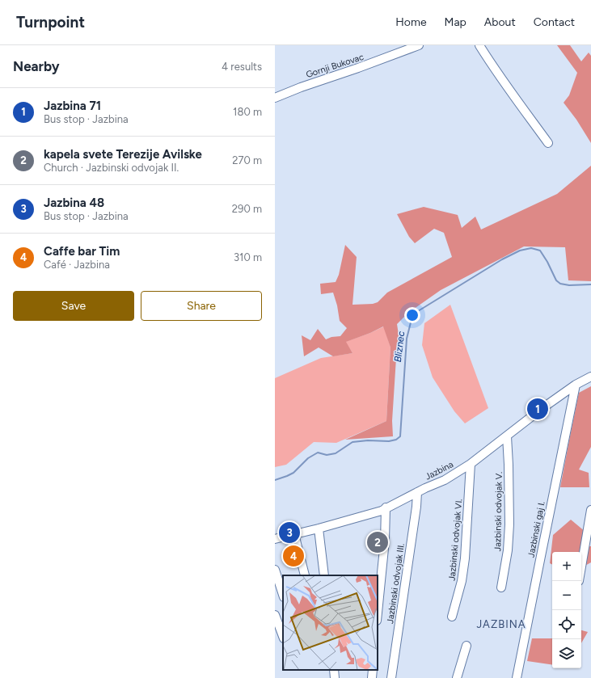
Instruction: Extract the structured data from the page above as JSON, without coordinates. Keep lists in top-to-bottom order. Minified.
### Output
{"streets":{"street":["Gornji Bukovac","Jazbina","Jazbinski odvojak V.","Jazbinski gaj I.","Jazbinski odvojak VI.","Jazbinski odvojak III."]},"crossings":[["Jazbina","Jazbinski odvojak V."],["Jazbina","Jazbinski gaj I."],["Jazbina","Jazbinski odvojak VI."],["Jazbina","Jazbinski odvojak III."]],"districts":["JAZBINA"],"water":["Bliznec"],"page":{"header":"Turnpoint","nav":["Home","Map","About","Contact"],"heading":["Nearby","4 results"],"list":[{"mark":"1","name":"Jazbina 71","note":"Bus stop · Jazbina","value":"180 m"},{"mark":"2","name":"kapela svete Terezije Avilske","note":"Church · Jazbinski odvojak II.","value":"270 m"},{"mark":"3","name":"Jazbina 48","note":"Bus stop · Jazbina","value":"290 m"},{"mark":"4","name":"Caffe bar Tim","note":"Café · Jazbina","value":"310 m"}],"buttons":["Save","Share"],"pins":["1","3","2","4"],"map_buttons":["+","−"]}}
